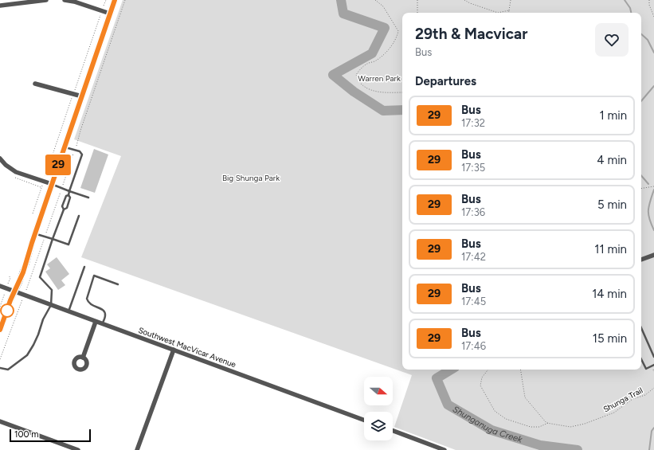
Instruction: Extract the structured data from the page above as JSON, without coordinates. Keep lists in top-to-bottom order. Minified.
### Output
{"streets":{"street":["Southwest MacVicar Avenue"],"path":["Shunga Trail"]},"water":["Shunganuga Creek"],"parks":["Warren Park","Big Shunga Park"],"lines":["bus line 29"],"scale_bar":"100 m","north":"right","page":{"on_map":"29","heading":[["29th & Macvicar","Bus"],"Departures"],"list":[{"mark":"29","name":"Bus","note":"17:32","value":"1 min"},{"mark":"29","name":"Bus","note":"17:35","value":"4 min"},{"mark":"29","name":"Bus","note":"17:36","value":"5 min"},{"mark":"29","name":"Bus","note":"17:42","value":"11 min"},{"mark":"29","name":"Bus","note":"17:45","value":"14 min"},{"mark":"29","name":"Bus","note":"17:46","value":"15 min"}],"scale":"100 m"}}
